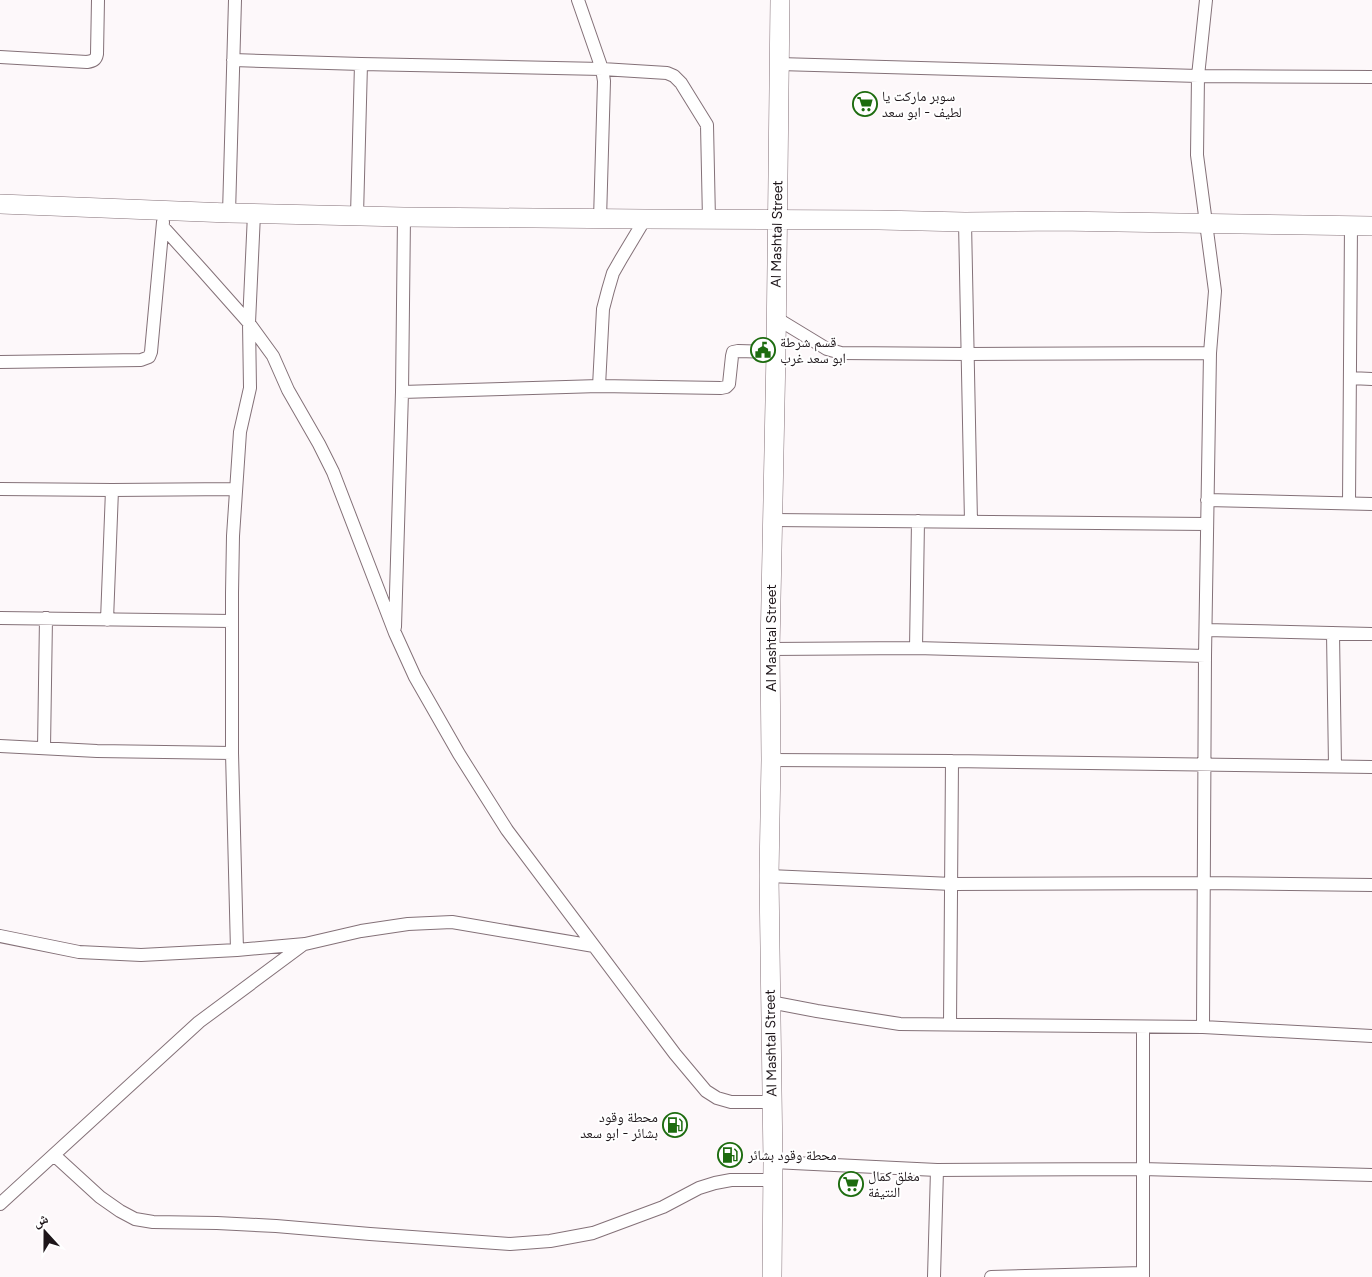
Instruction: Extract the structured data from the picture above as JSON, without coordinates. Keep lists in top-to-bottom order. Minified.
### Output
{"streets":{"street":["Al Mashtal Street"]},"places":{"supermarket":["سوبر ماركت يا لطيف - ابو سعد","مغلق كمال النتيفة"],"public building":["قسم شرطة ابو سعد غرب"],"fuel station":["محطة وقود بشائر - ابو سعد","محطة وقود بشائر"]},"north":"top"}
